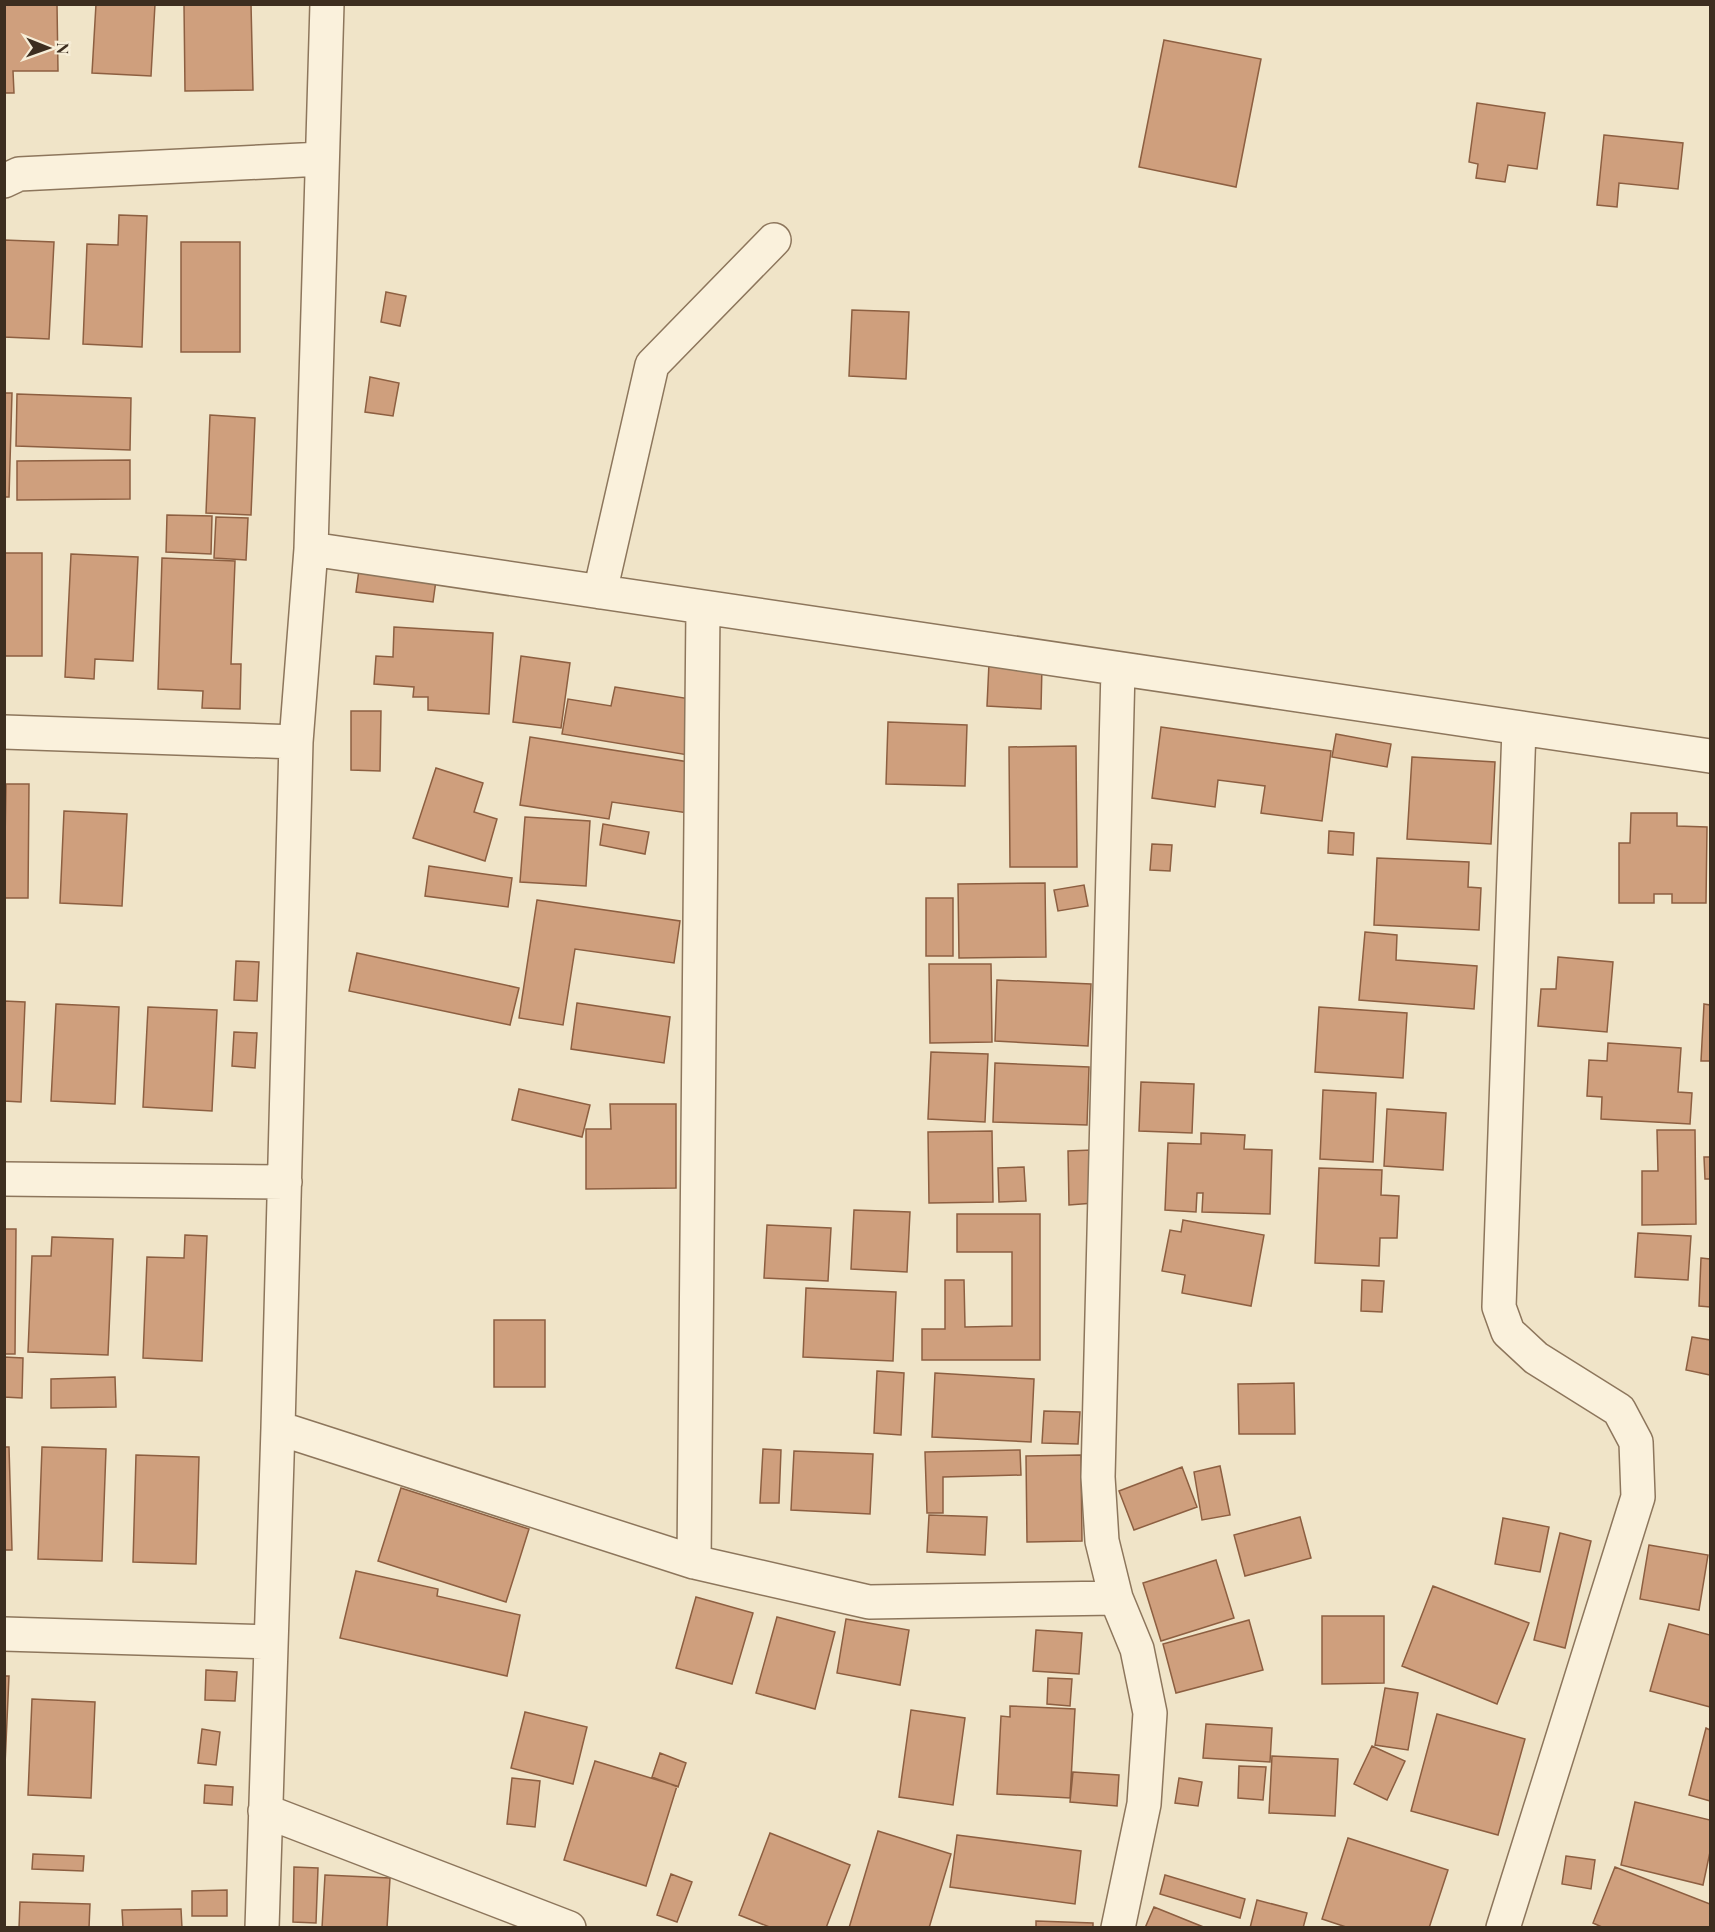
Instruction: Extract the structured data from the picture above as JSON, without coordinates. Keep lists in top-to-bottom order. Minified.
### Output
{"north":"right"}
